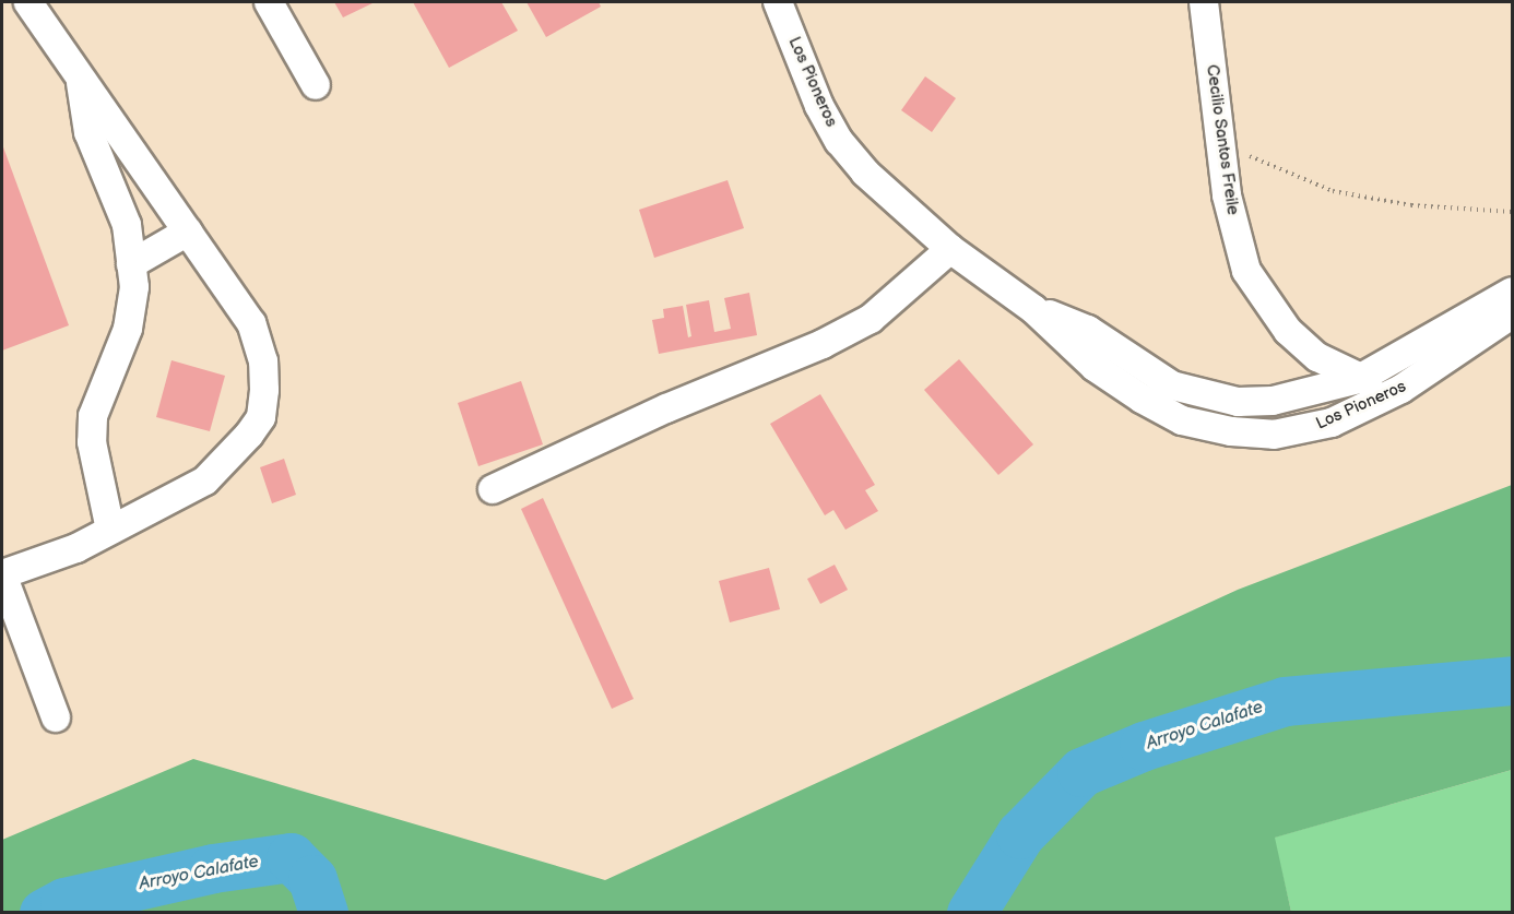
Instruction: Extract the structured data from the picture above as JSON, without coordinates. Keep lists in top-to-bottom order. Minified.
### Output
{"streets":{"street":["Los Pioneros","Cecilio Santos Freile"]},"crossings":[["Los Pioneros","Cecilio Santos Freile"]],"water":["Arroyo Calafate"]}
